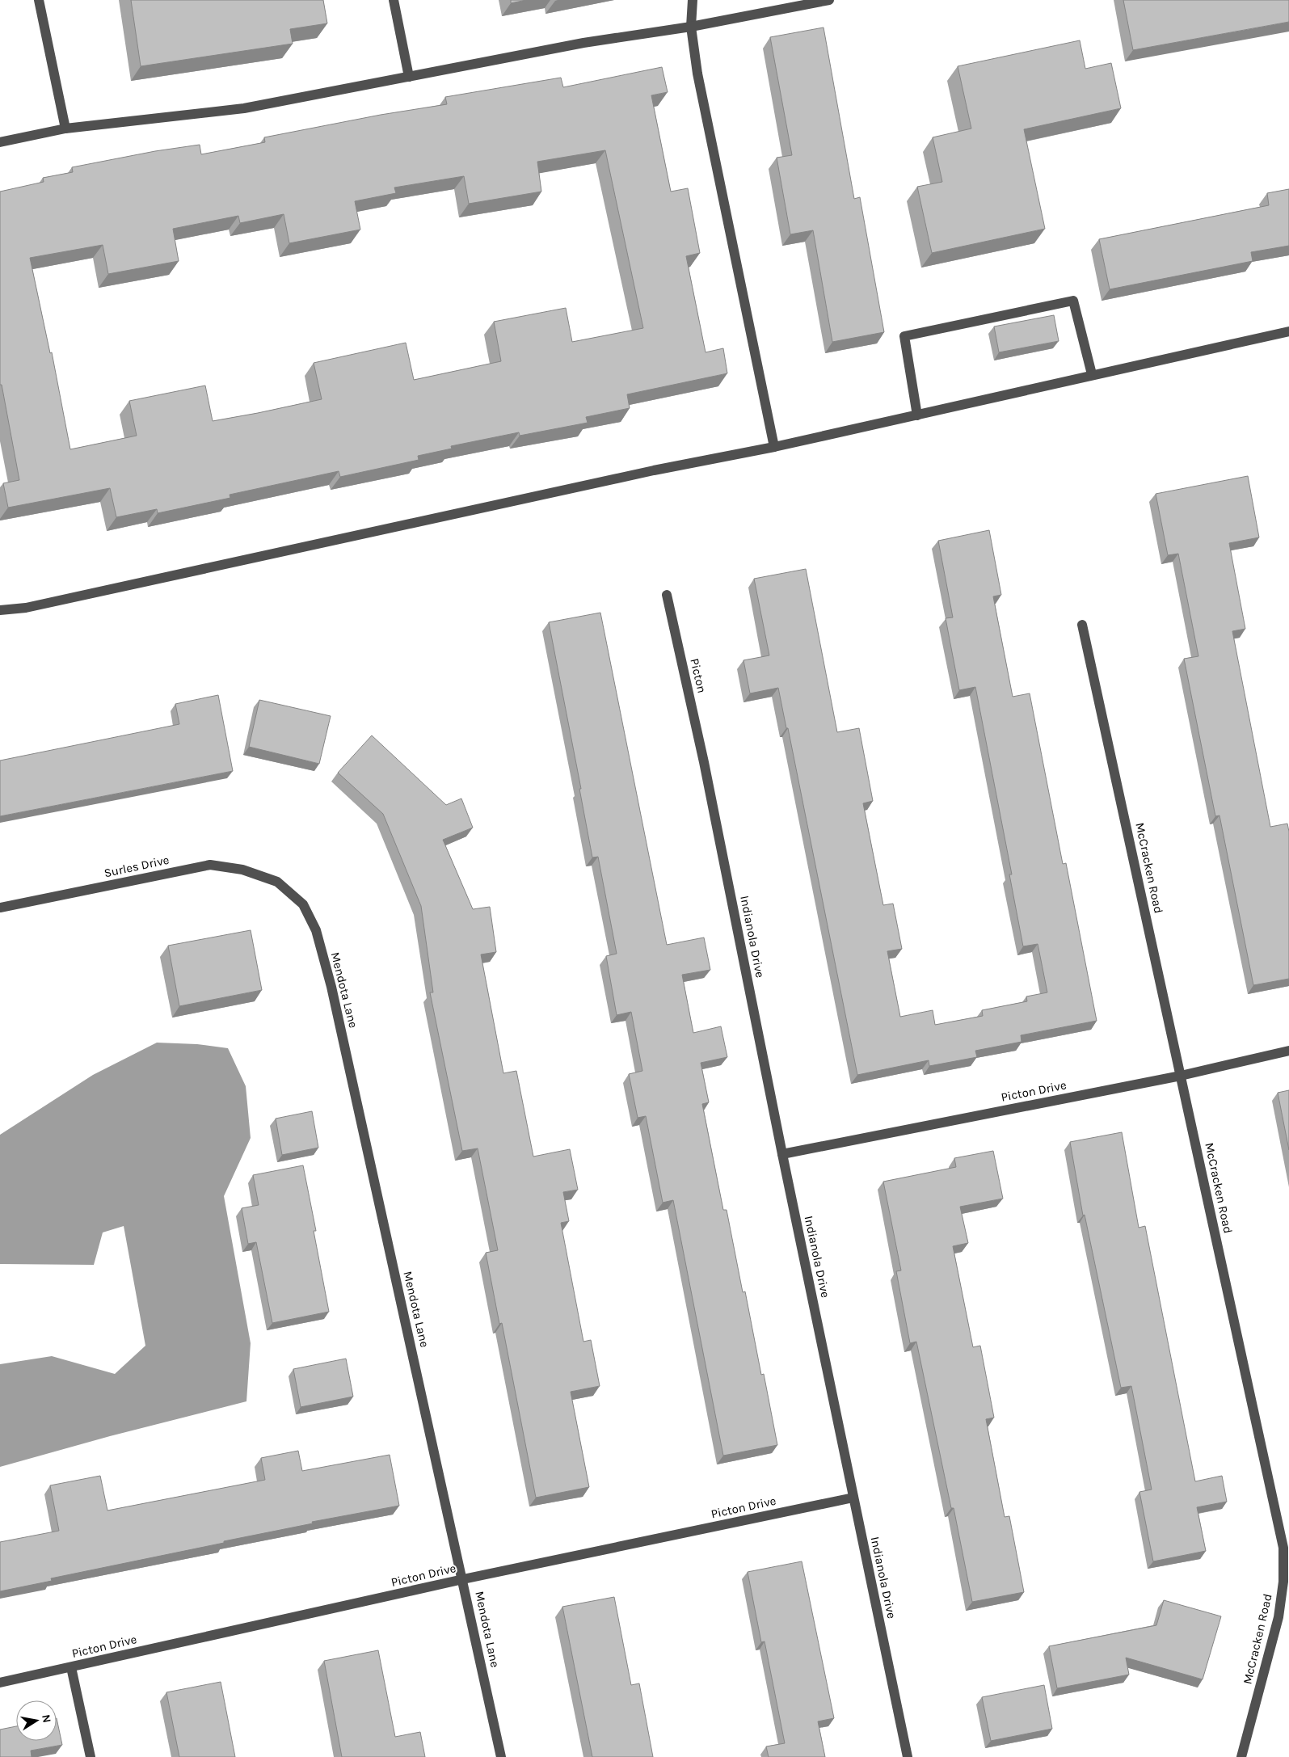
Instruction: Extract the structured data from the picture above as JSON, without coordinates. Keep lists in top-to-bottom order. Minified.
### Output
{"streets":{"street":["Picton","Surles Drive","McCracken Road","Indianola Drive","Mendota Lane","Picton Drive"]},"crossings":[["Picton","Indianola Drive"],["Surles Drive","Mendota Lane"],["McCracken Road","Picton Drive"],["Indianola Drive","Picton Drive"],["Mendota Lane","Picton Drive"]],"north":"right"}
